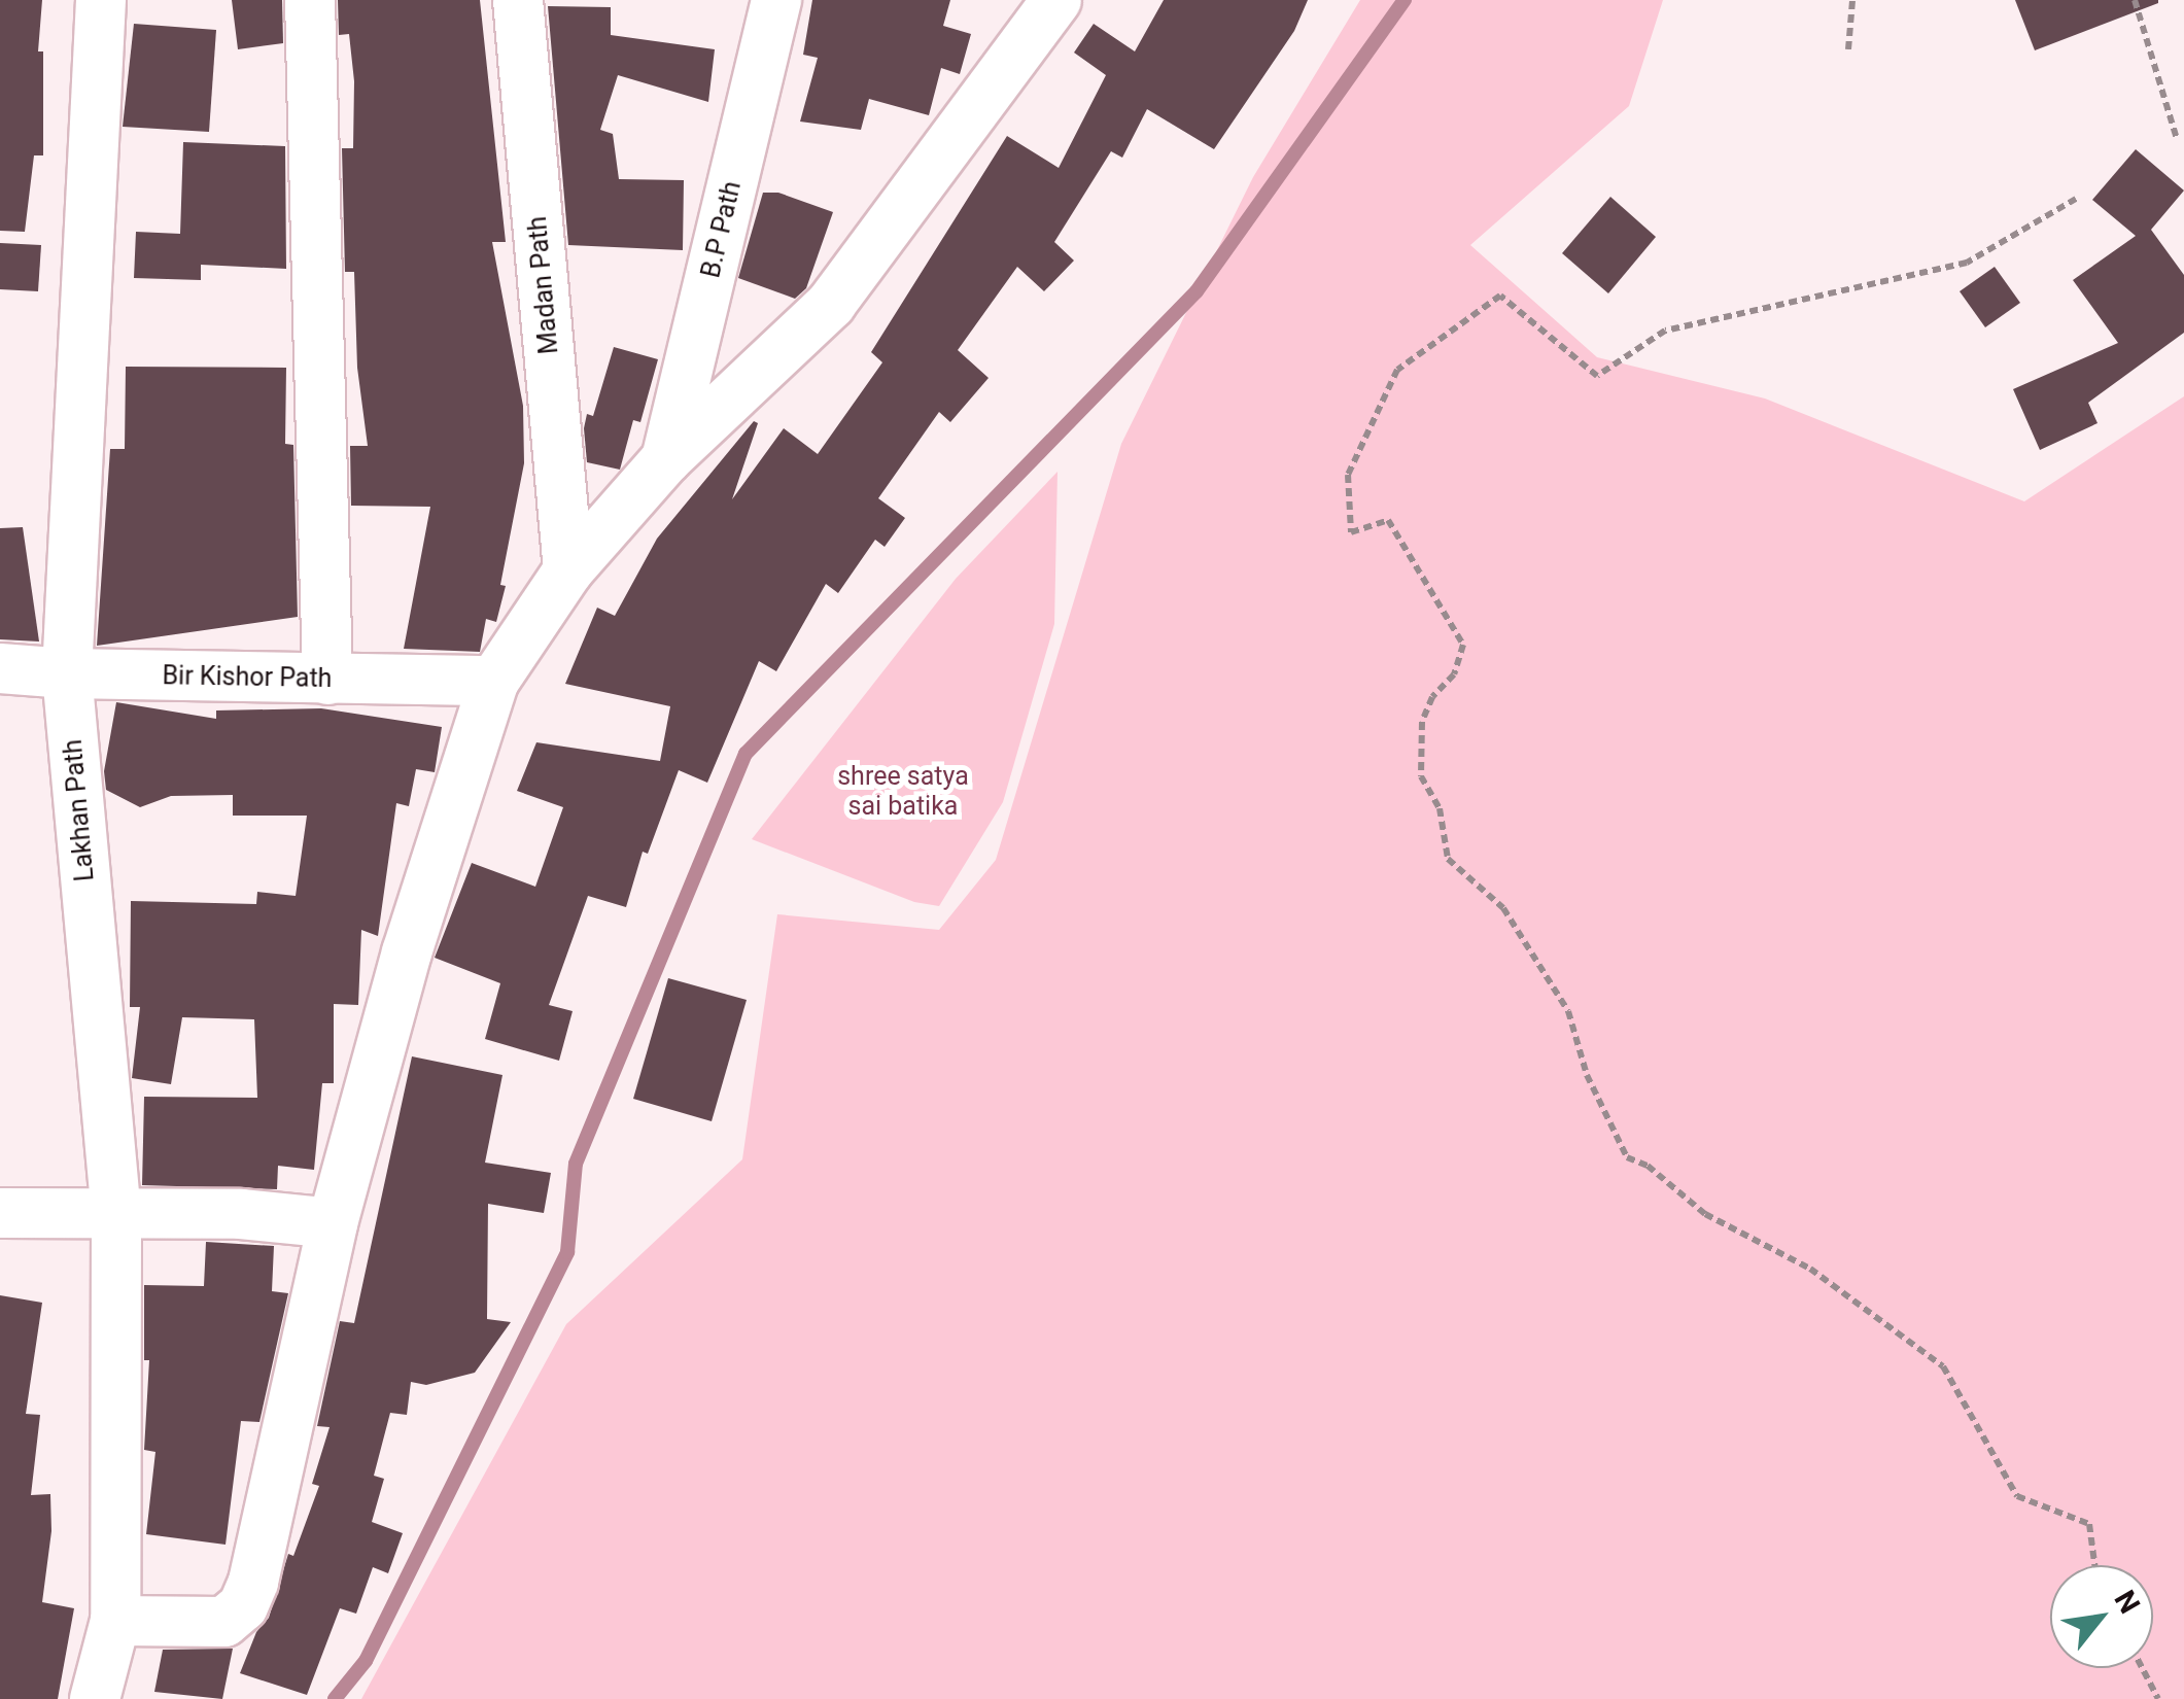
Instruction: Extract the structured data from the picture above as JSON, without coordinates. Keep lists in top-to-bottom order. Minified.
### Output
{"streets":{"street":["B.P Path","Madan Path","Bir Kishor Path","Lakhan Path"]},"crossings":[["Bir Kishor Path","Lakhan Path"]],"parks":["shree satya sai batika"],"north":"top right"}
